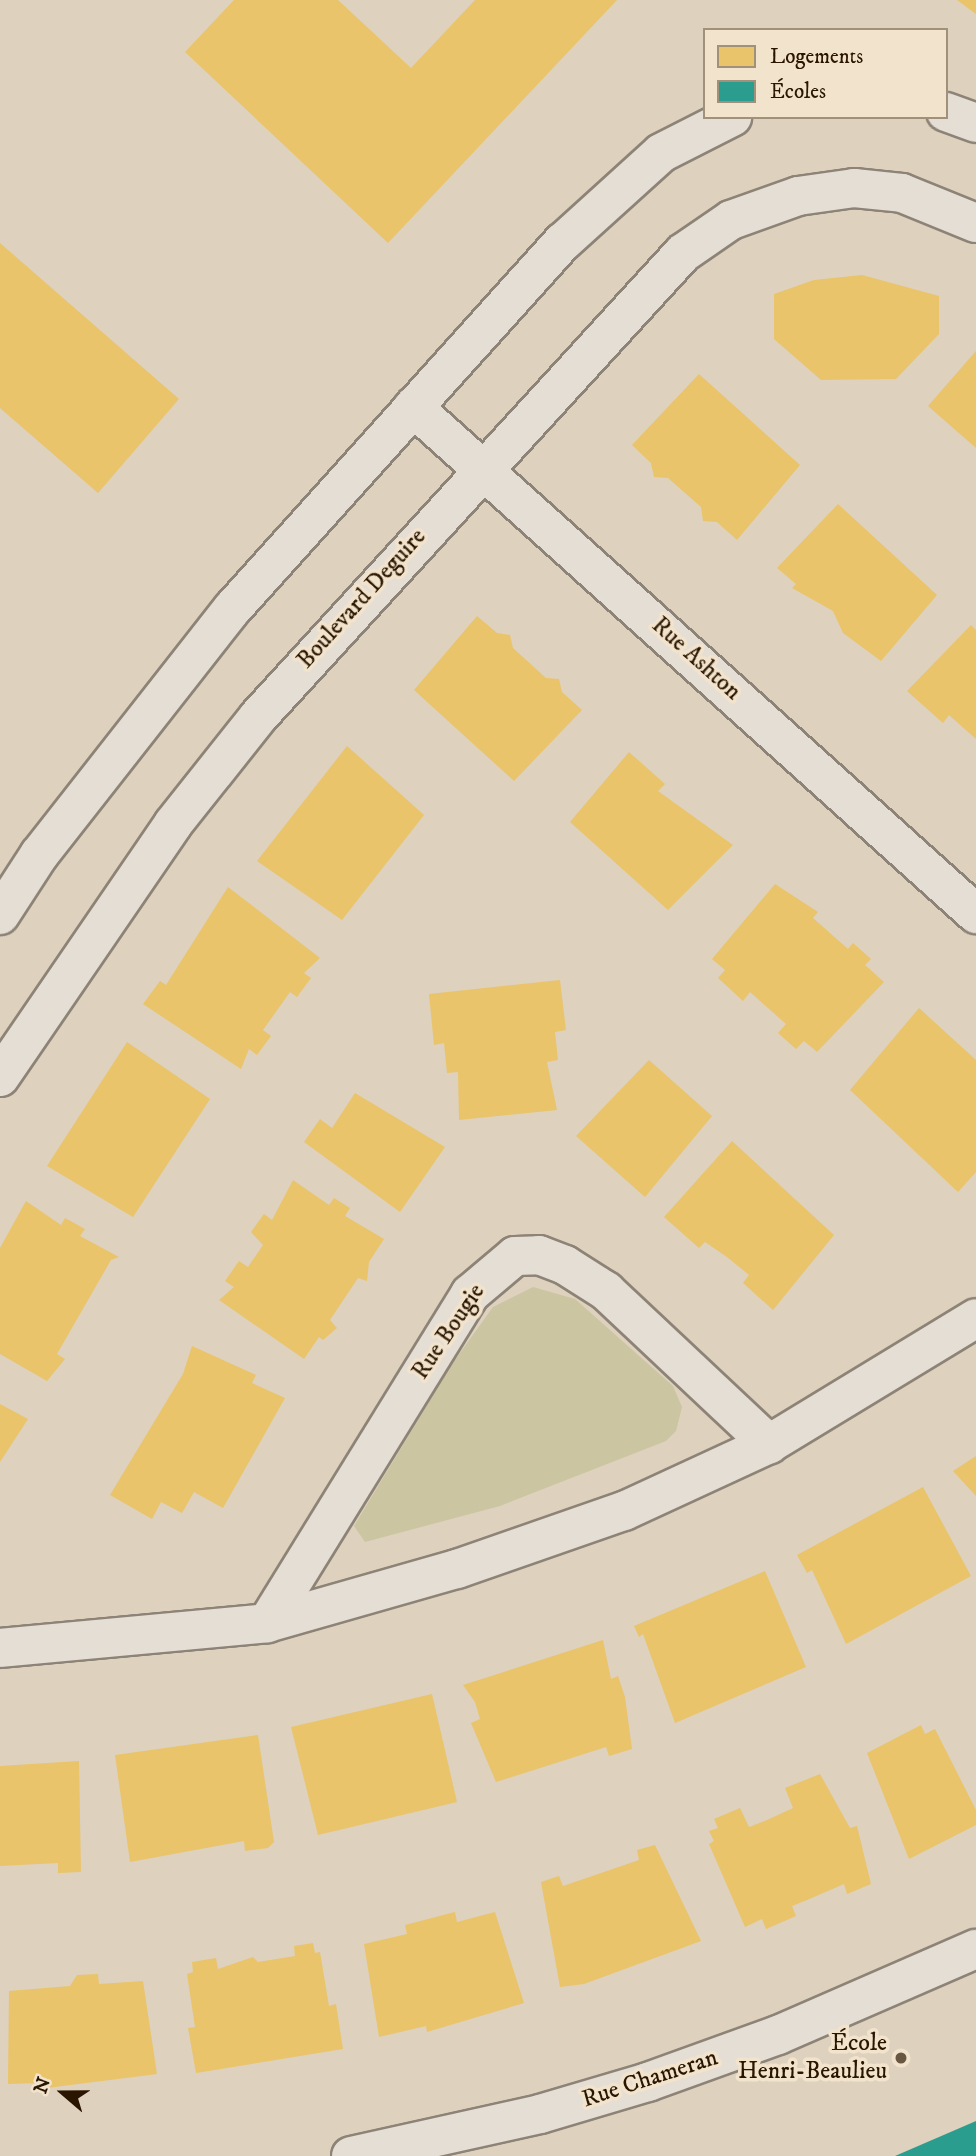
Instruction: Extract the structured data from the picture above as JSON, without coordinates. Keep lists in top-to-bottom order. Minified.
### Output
{"streets":{"street":["Boulevard Deguire","Rue Ashton","Rue Bougie","Rue Chameran"]},"crossings":[["Boulevard Deguire","Rue Ashton"]],"places":["École Henri-Beaulieu"],"legend":["Logements","Écoles"],"north":"left"}
